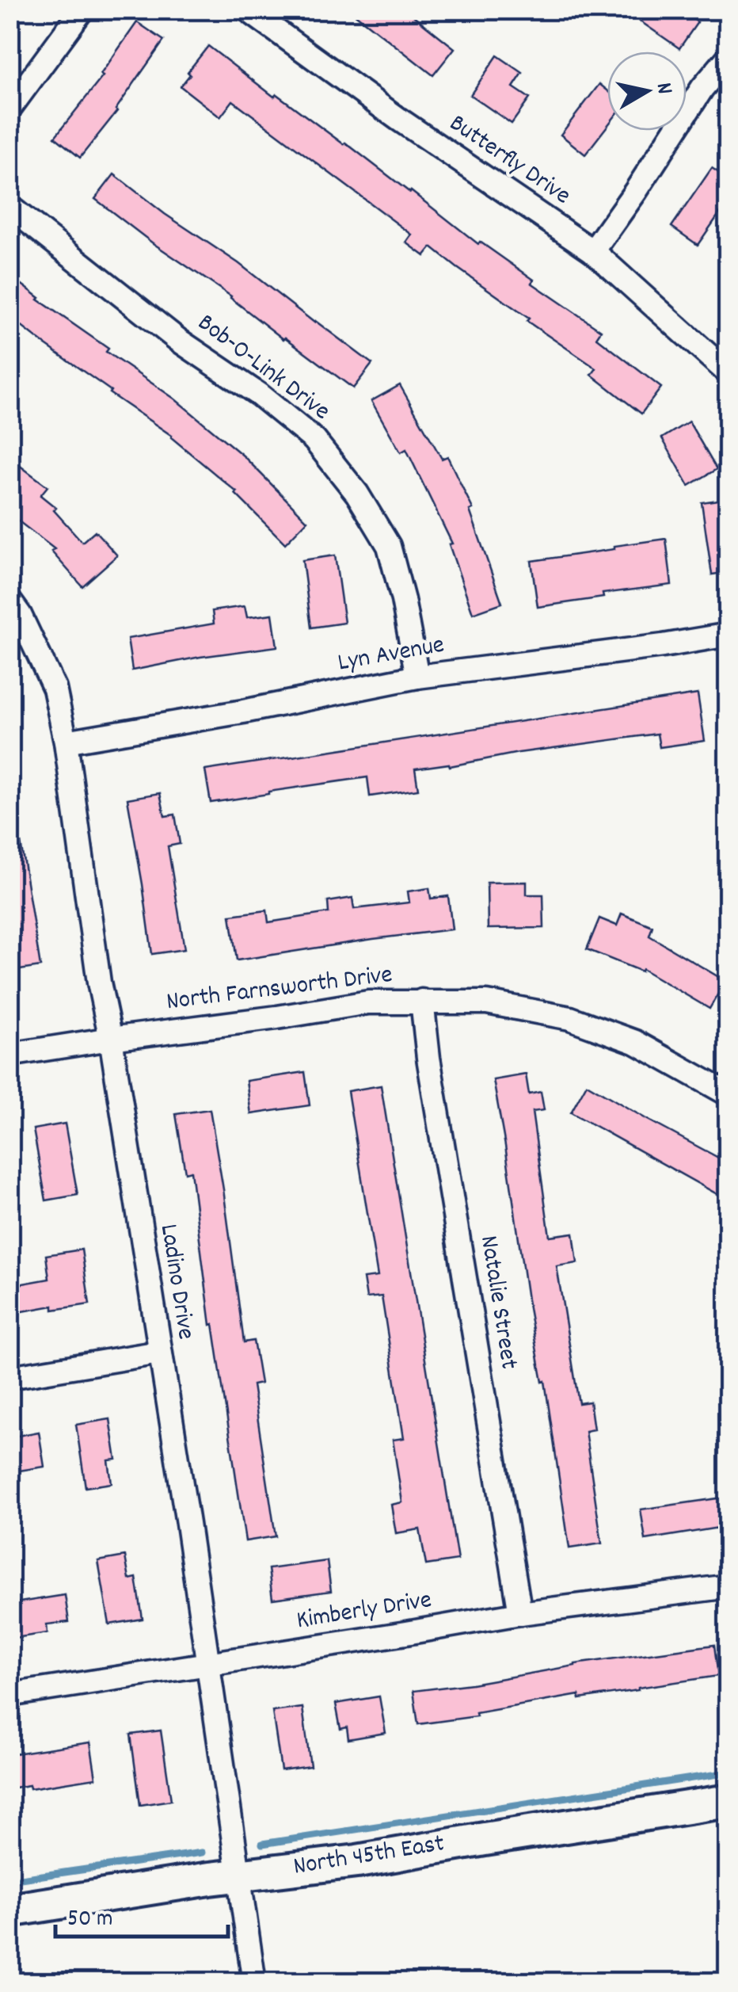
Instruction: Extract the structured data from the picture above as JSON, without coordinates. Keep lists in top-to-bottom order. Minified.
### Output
{"streets":{"main road":["North 45th East"],"street":["Butterfly Drive","Bob-O-Link Drive","Lyn Avenue","North Farnsworth Drive","Ladino Drive","Natalie Street","Kimberly Drive"]},"crossings":[["Bob-O-Link Drive","Lyn Avenue"],["Lyn Avenue","Ladino Drive"],["North Farnsworth Drive","Ladino Drive"],["North Farnsworth Drive","Natalie Street"],["Ladino Drive","Kimberly Drive"],["Ladino Drive","North 45th East"],["Natalie Street","Kimberly Drive"]],"scale_bar":"50 m","north":"right"}
